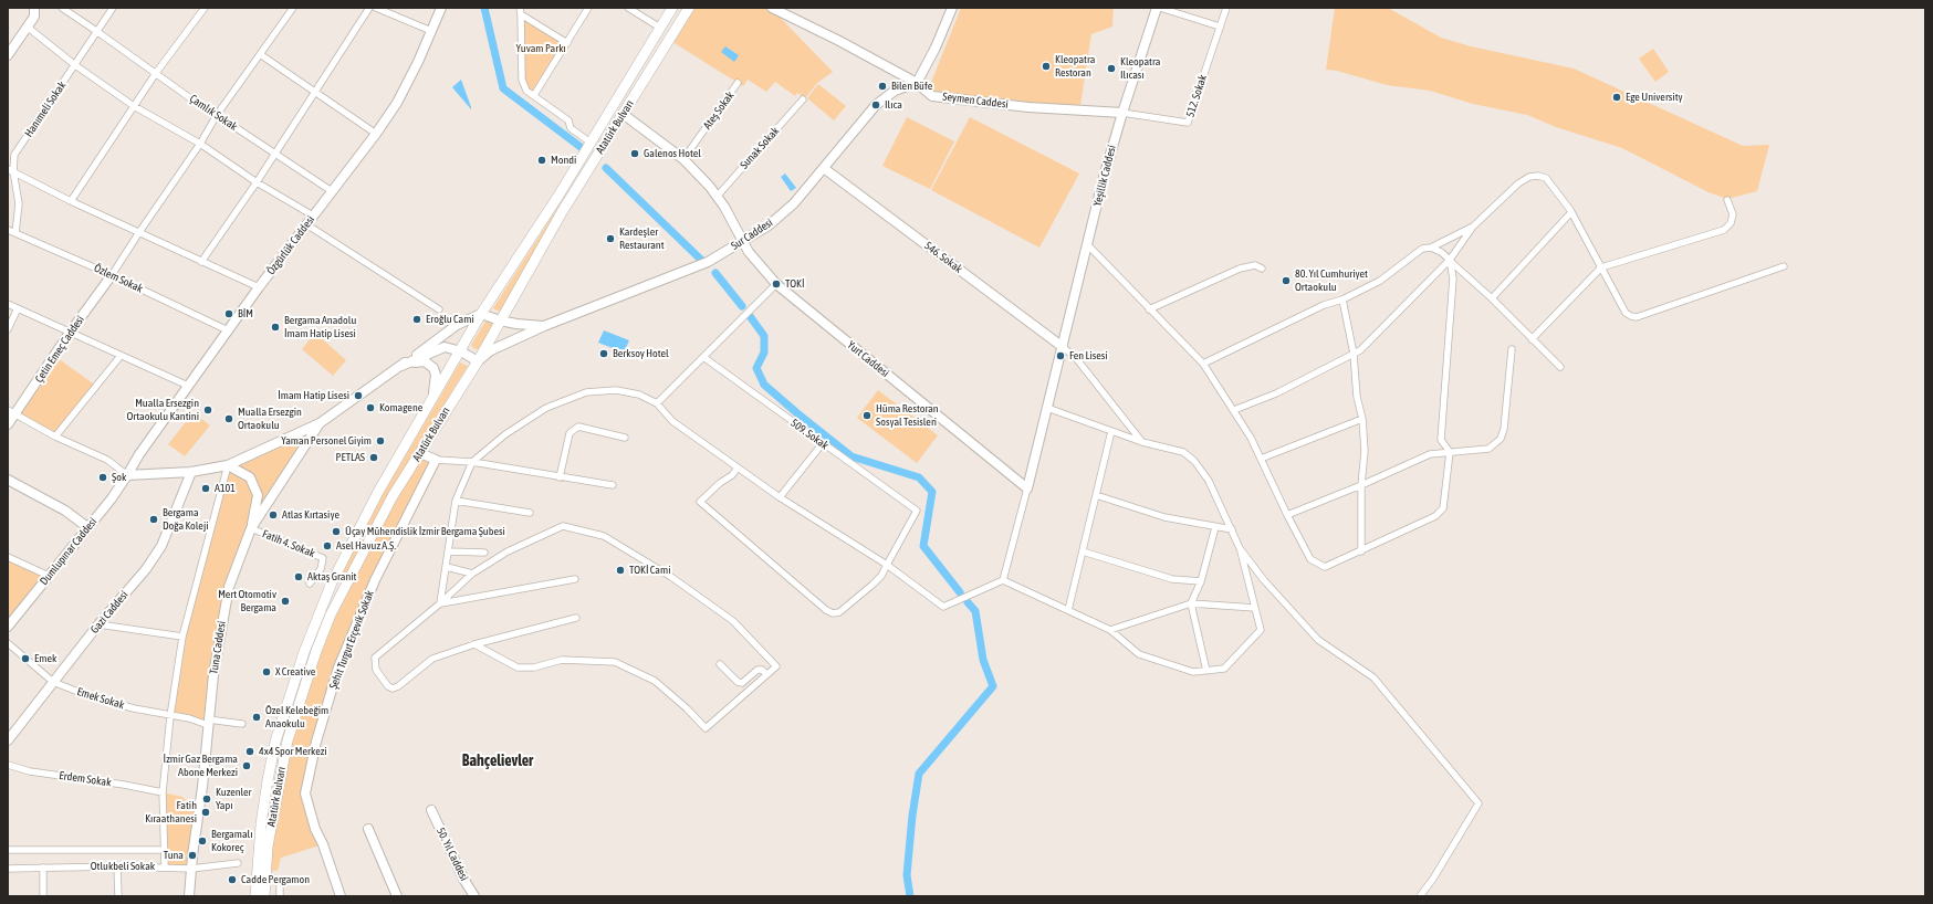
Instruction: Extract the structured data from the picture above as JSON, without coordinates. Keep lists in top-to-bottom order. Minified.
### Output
{"streets":{"main road":["Seymen Caddesi","Atatürk Bulvarı","Yeşillik Caddesi","Sur Caddesi","Özgürlük Caddesi","546. Sokak","Çetin Emeç Caddesi","Yurt Caddesi","Dumlupınar Caddesi","Gazi Caddesi","Şehit Turgut Erçevik Sokak","Tuna Caddesi","50. Yıl Caddesi"],"street":["512. Sokak","Hanımeli Sokak","Ateş Sokak","Çamlık Sokak","Sunak Sokak","Özlem Sokak","509. Sokak","Fatih 4. Sokak","Emek Sokak","Erdem Sokak","Otlukbeli Sokak"]},"crossings":[["512. Sokak","Seymen Caddesi"],["512. Sokak","Yeşillik Caddesi"],["Seymen Caddesi","Yeşillik Caddesi"],["Seymen Caddesi","Sur Caddesi"],["Hanımeli Sokak","Çamlık Sokak"],["Hanımeli Sokak","Özlem Sokak"],["Ateş Sokak","Yurt Caddesi"],["Çamlık Sokak","Özgürlük Caddesi"],["Atatürk Bulvarı","Sur Caddesi"],["Atatürk Bulvarı","Yurt Caddesi"],["Atatürk Bulvarı","Tuna Caddesi"],["Sunak Sokak","Yurt Caddesi"],["Yeşillik Caddesi","546. Sokak"],["Sur Caddesi","546. Sokak"],["Sur Caddesi","Yurt Caddesi"],["Sur Caddesi","Tuna Caddesi"],["Özgürlük Caddesi","Özlem Sokak"],["Özgürlük Caddesi","Dumlupınar Caddesi"],["Özgürlük Caddesi","Tuna Caddesi"],["Özlem Sokak","Çetin Emeç Caddesi"],["Fatih 4. Sokak","Tuna Caddesi"],["Dumlupınar Caddesi","Tuna Caddesi"],["Gazi Caddesi","Tuna Caddesi"],["Gazi Caddesi","Emek Sokak"],["Tuna Caddesi","Emek Sokak"],["Tuna Caddesi","Otlukbeli Sokak"]],"districts":["Bahçelievler"],"parks":["Yuvam Parkı"],"places":["Kleopatra Restoran","Kleopatra Ilıcası","Bilen Büfe","Ege University","Ilıca","Galenos Hotel","Mondi","Kardeşler Restaurant","80. Yıl Cumhuriyet Ortaokulu","TOKİ","BİM","Eroğlu Cami","Bergama Anadolu İmam Hatip Lisesi","Berksoy Hotel","Fen Lisesi","İmam Hatip Lisesi","Komagene","Mualla Ersezgin Ortaokulu Kantini","Hüma Restoran Sosyal Tesisleri","Mualla Ersezgin Ortaokulu","Yaman Personel Giyim","PETLAS","Şok","A101","Atlas Kırtasiye","Bergama Doğa Koleji","Üçay Mühendislik İzmir Bergama Şubesi","Asel Havuz A.Ş.","TOKİ Cami","Aktaş Granit","Mert Otomotiv Bergama","Emek","X Creative","Özel Kelebeğim Anaokulu","4x4 Spor Merkezi","İzmir Gaz Bergama Abone Merkezi","Kuzenler Yapı","Fatih Kıraathanesi","Bergamalı Kokoreç","Tuna","Cadde Pergamon"]}
